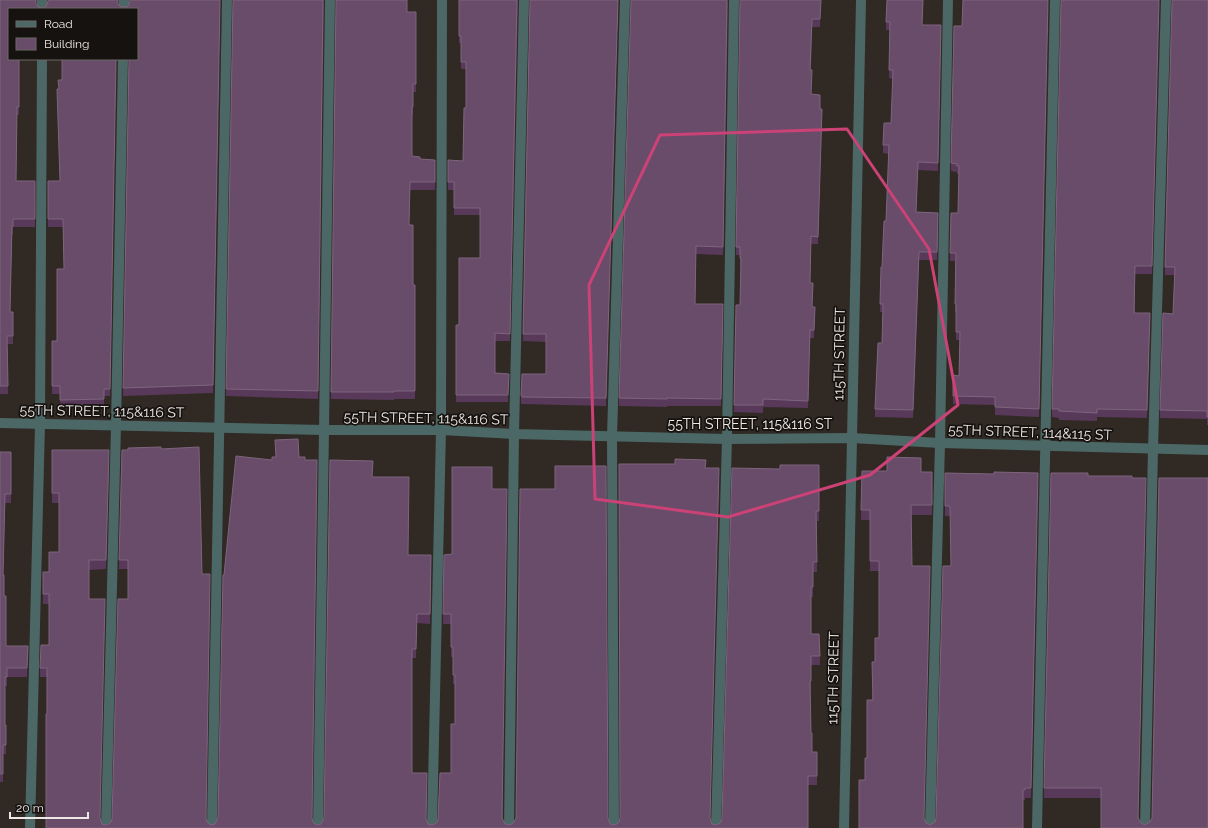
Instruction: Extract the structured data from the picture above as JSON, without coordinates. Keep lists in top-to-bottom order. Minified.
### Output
{"streets":{"street":["115TH STREET","55TH STREET, 115&116 ST","55TH STREET, 114&115 ST"]},"crossings":[["115TH STREET","55TH STREET, 115&116 ST"],["115TH STREET","55TH STREET, 114&115 ST"],["55TH STREET, 115&116 ST","55TH STREET, 114&115 ST"]],"legend":["Road","Building"],"scale_bar":"20 m"}
